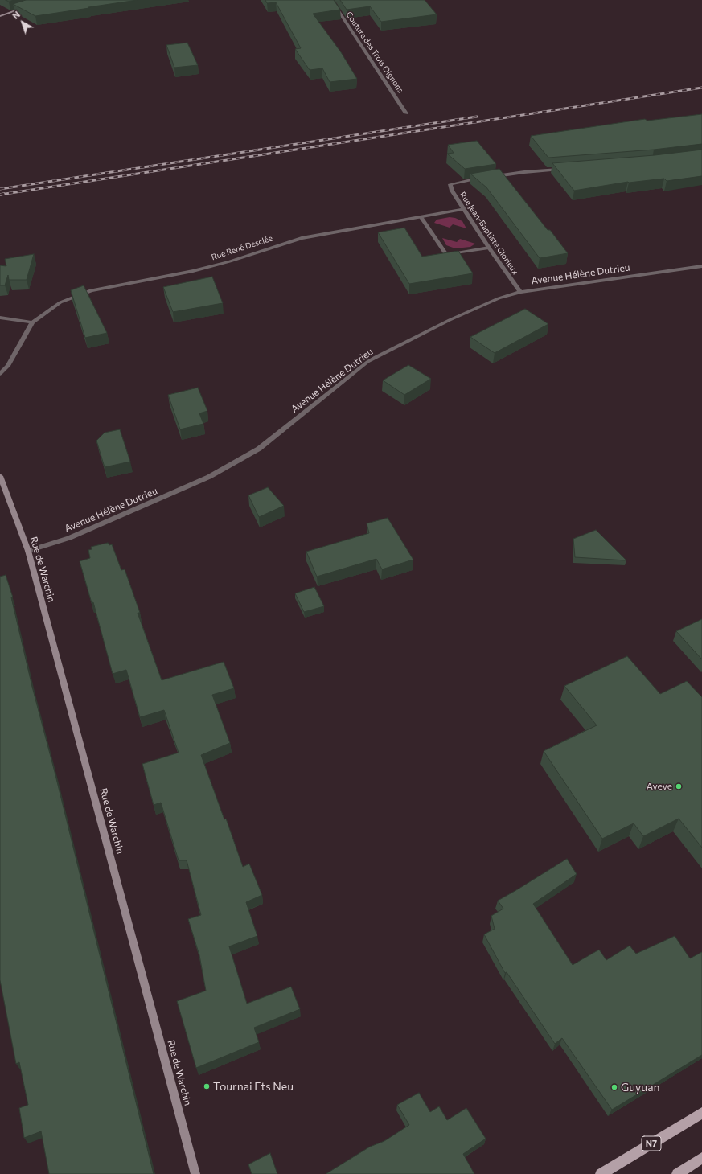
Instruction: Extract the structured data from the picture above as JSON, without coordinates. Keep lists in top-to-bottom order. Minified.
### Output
{"streets":{"main road":["N7"],"street":["Couture des Trois Oignons","Rue Jean-Baptiste Glorieux","Rue René Desclée","Avenue Hélène Dutrieu","Rue de Warchin"]},"crossings":[["Rue Jean-Baptiste Glorieux","Rue René Desclée"],["Rue Jean-Baptiste Glorieux","Avenue Hélène Dutrieu"],["Avenue Hélène Dutrieu","Rue de Warchin"]],"places":["Aveve","Tournai Ets Neu","Guyuan"],"north":"top left"}
